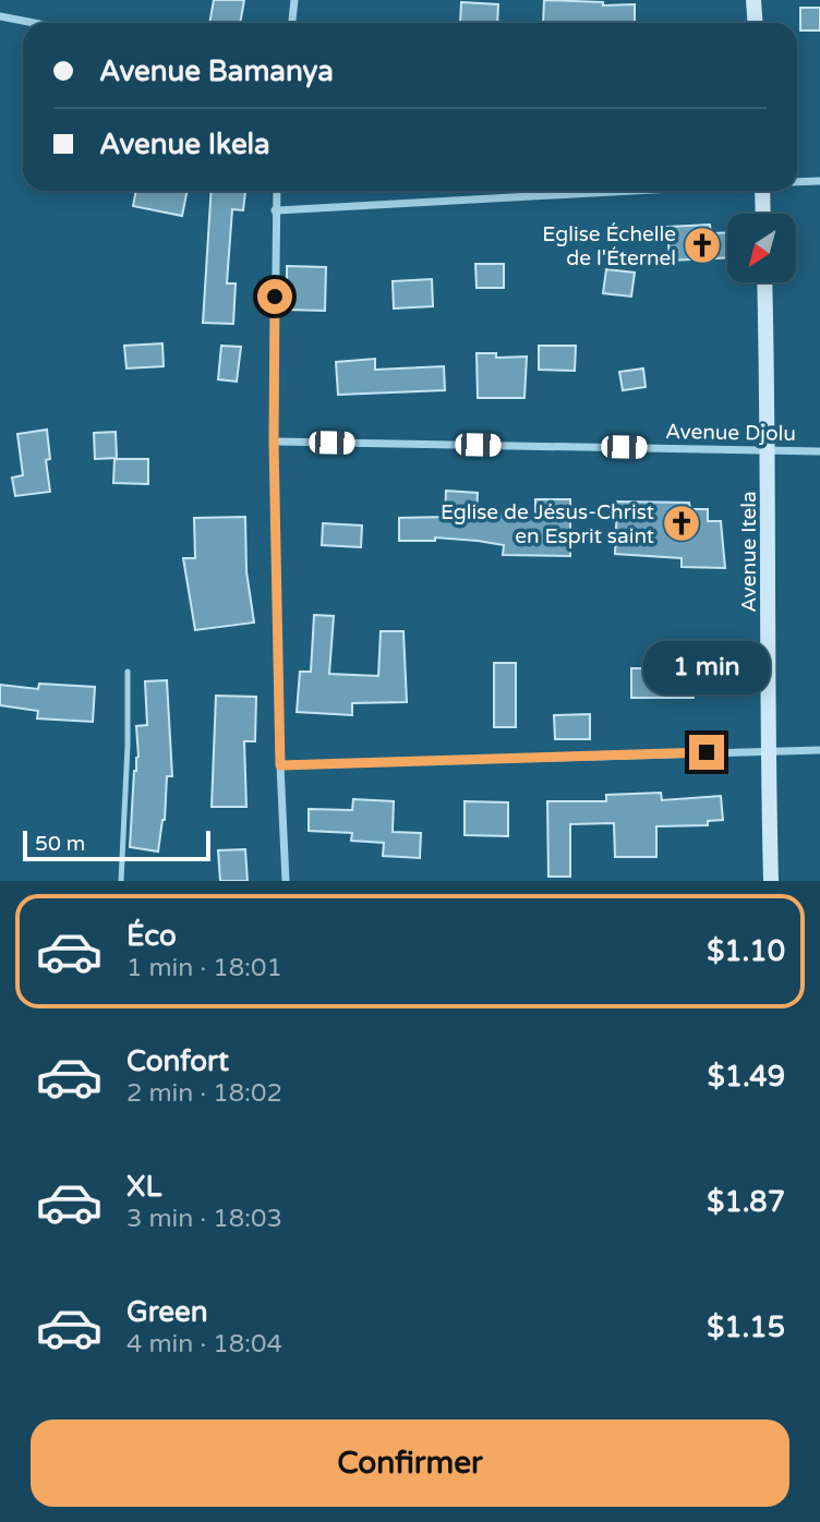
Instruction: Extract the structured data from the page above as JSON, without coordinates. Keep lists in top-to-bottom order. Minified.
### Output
{"streets":{"street":["Avenue Djolu","Avenue Itela"]},"crossings":[["Avenue Djolu","Avenue Itela"]],"places":{"church":["Eglise Échelle de l'Éternel","Eglise de Jésus-Christ en Esprit saint"]},"scale_bar":"50 m","north":"bottom left","page":{"banner":["Avenue Bamanya","Avenue Ikela"],"bubble":"1 min","scale":"50 m","list":[{"name":"Éco","note":"1 min · 18:01","value":"$1.10"},{"name":"Confort","note":"2 min · 18:02","value":"$1.49"},{"name":"XL","note":"3 min · 18:03","value":"$1.87"},{"name":"Green","note":"4 min · 18:04","value":"$1.15"}],"buttons":"Confirmer"}}
